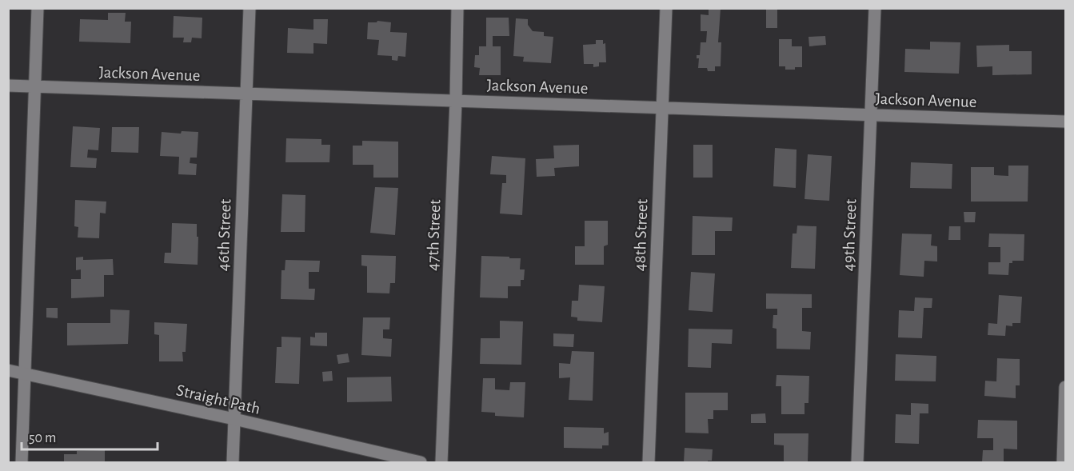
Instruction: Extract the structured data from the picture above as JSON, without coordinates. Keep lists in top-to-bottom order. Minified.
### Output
{"streets":{"street":["Jackson Avenue","46th Street","47th Street","48th Street","49th Street","Straight Path"]},"crossings":[["Jackson Avenue","46th Street"],["Jackson Avenue","47th Street"],["Jackson Avenue","48th Street"],["Jackson Avenue","49th Street"],["46th Street","Straight Path"]],"scale_bar":"50 m"}
